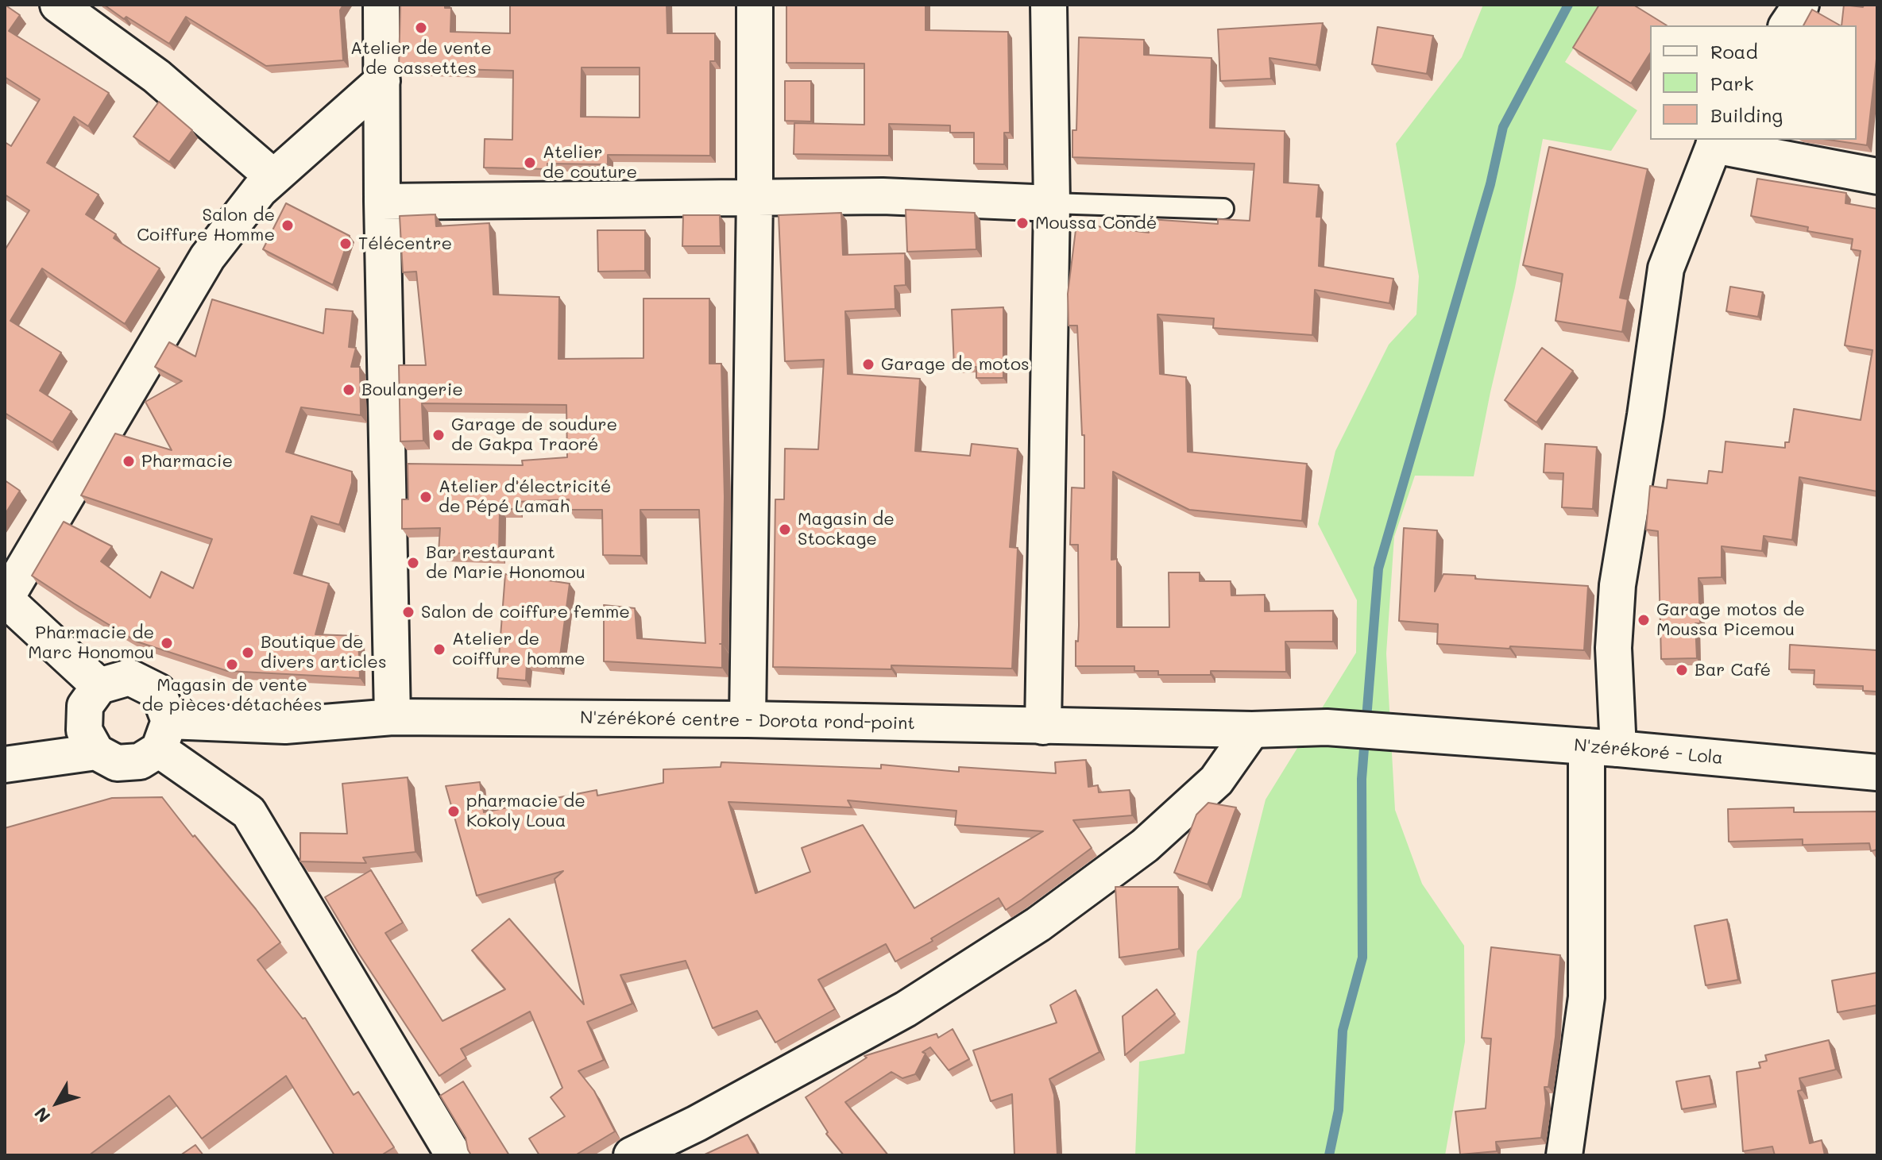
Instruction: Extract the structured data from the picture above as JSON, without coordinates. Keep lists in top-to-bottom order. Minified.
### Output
{"streets":{"main road":["N'zérékoré centre - Dorota rond-point","N'zérékoré - Lola"]},"crossings":[["N'zérékoré centre - Dorota rond-point","N'zérékoré - Lola"]],"places":["Atelier de vente de cassettes","Atelier de couture","Moussa Condé","Salon de Coiffure Homme","Télécentre","Garage de motos","Boulangerie","Garage de soudure de Gakpa Traoré","Pharmacie","Atelier d'électricité de Pépé Lamah","Magasin de Stockage","Bar restaurant de Marie Honomou","Salon de coiffure femme","Garage motos de Moussa Picemou","Pharmacie de Marc Honomou","Atelier de coiffure homme","Boutique de divers articles","Magasin de vente de pièces détachées","Bar Café","pharmacie de Kokoly Loua"],"legend":["Road","Park","Building"],"north":"bottom left"}
